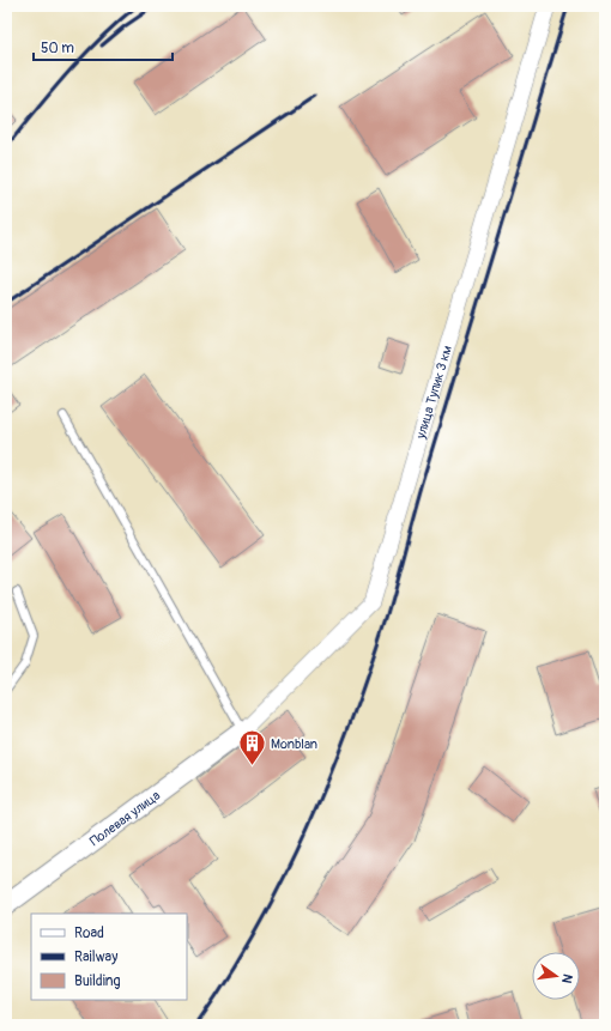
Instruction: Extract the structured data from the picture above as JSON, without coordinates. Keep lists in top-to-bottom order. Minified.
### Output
{"streets":{"street":["улица Тупик 3 км","Полевая улица"]},"crossings":[["улица Тупик 3 км","Полевая улица"]],"places":{"building":["Monblan"]},"legend":["Road","Railway","Building"],"scale_bar":"50 m","north":"right"}
